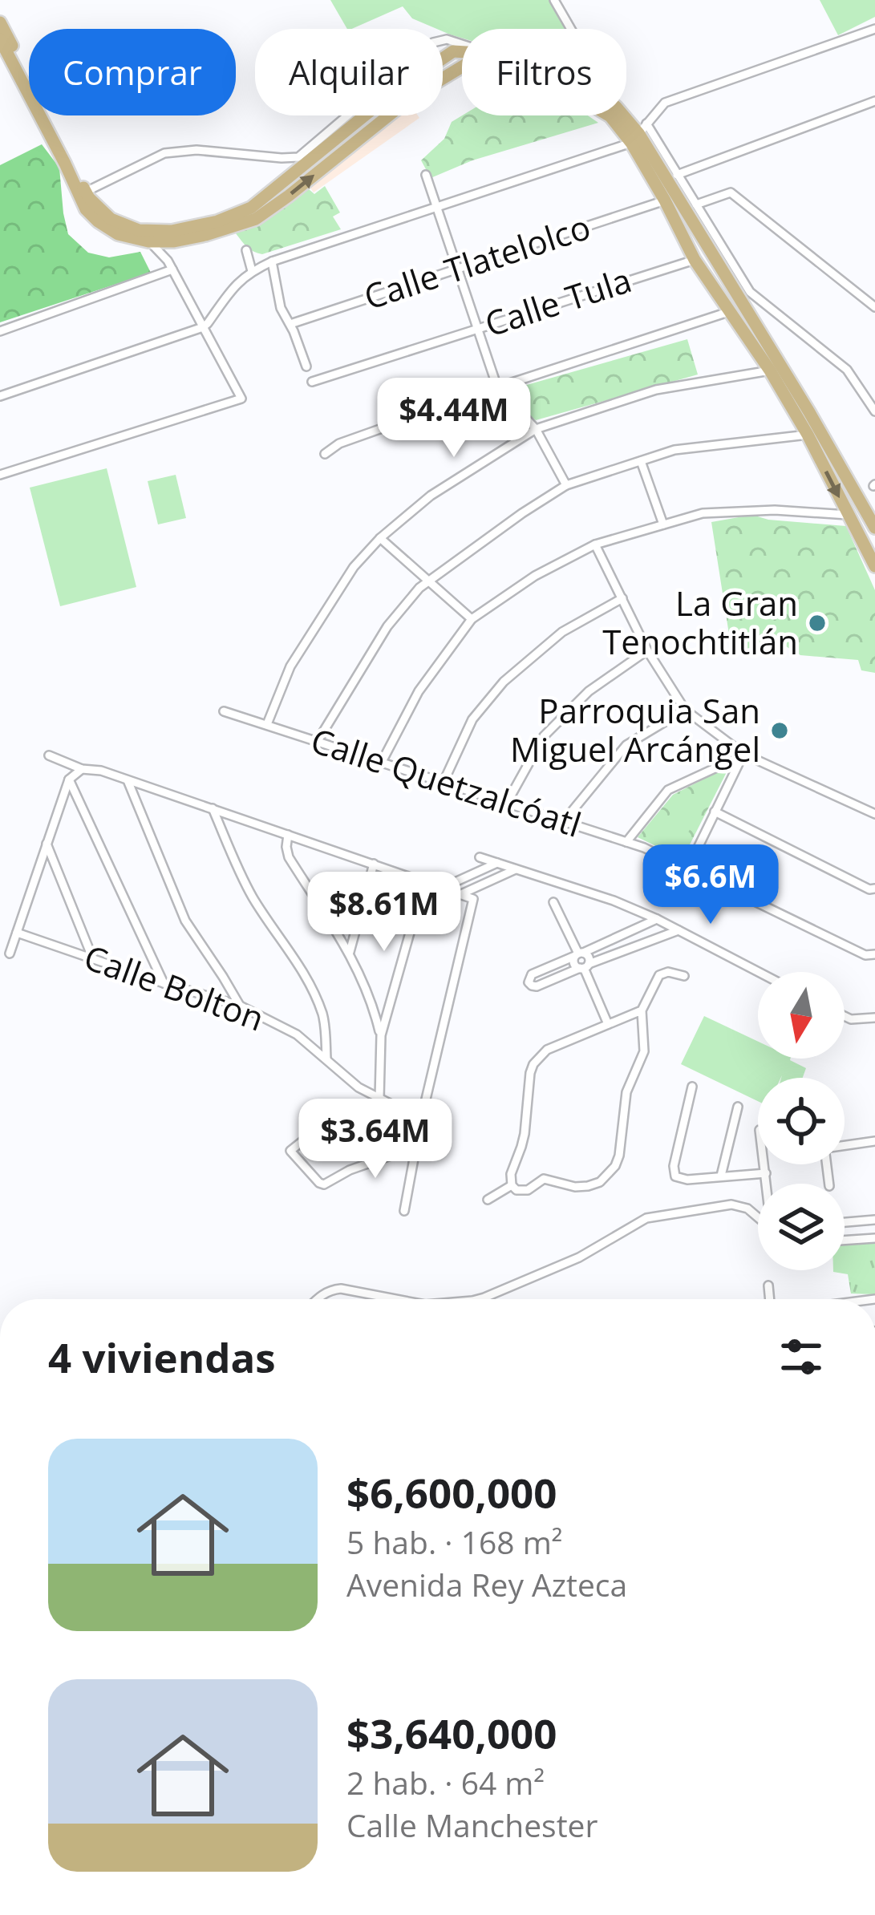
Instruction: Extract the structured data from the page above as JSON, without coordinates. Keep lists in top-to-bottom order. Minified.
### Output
{"streets":{"street":["Calle Tlatelolco","Calle Tula","Calle Quetzalcóatl","Calle Bolton"]},"places":["La Gran Tenochtitlán","Parroquia San Miguel Arcángel"],"north":"bottom","page":{"chip":["Comprar","Alquilar","Filtros"],"price":["$4.44M","$6.6M","$8.61M","$3.64M"],"heading":"4 viviendas","list":[{"name":"$6,600,000","note":"5 hab. · 168 m² · Avenida Rey Azteca"},{"name":"$3,640,000","note":"2 hab. · 64 m² · Calle Manchester"}]}}
